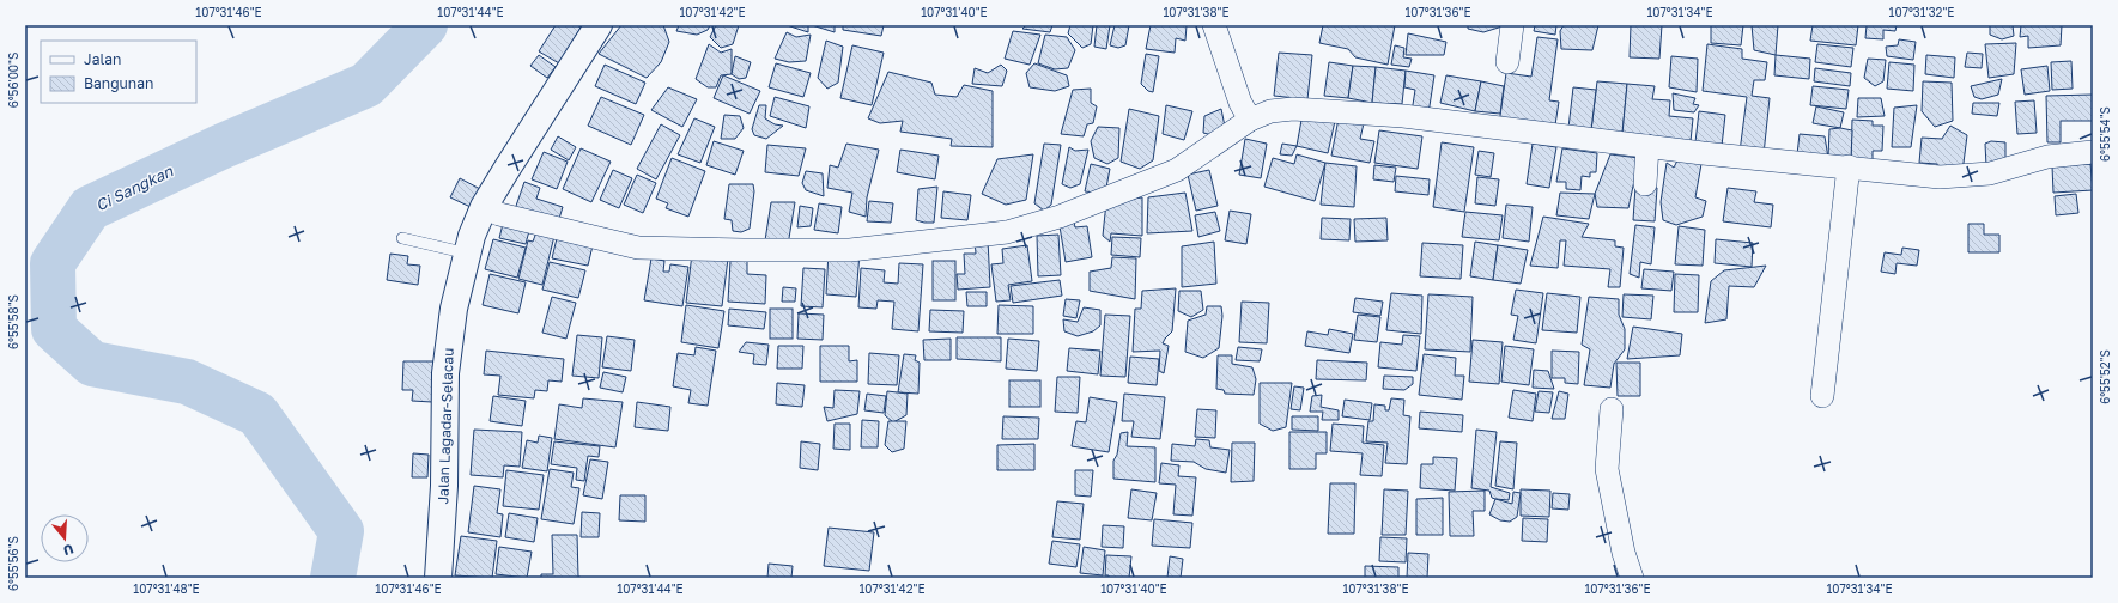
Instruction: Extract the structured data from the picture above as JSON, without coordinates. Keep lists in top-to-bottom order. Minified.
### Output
{"streets":{"street":["Jalan Lagadar-Selacau"]},"water":["Ci Sangkan"],"legend":["Jalan","Bangunan"],"north":"bottom","coordinates":["107°31'46\"E","107°31'44\"E","107°31'42\"E","107°31'40\"E","107°31'38\"E","107°31'36\"E","107°31'34\"E","107°31'32\"E","6°56'00\"S","6°55'54\"S","6°55'58\"S","6°55'52\"S","6°55'56\"S","107°31'48\"E"]}
